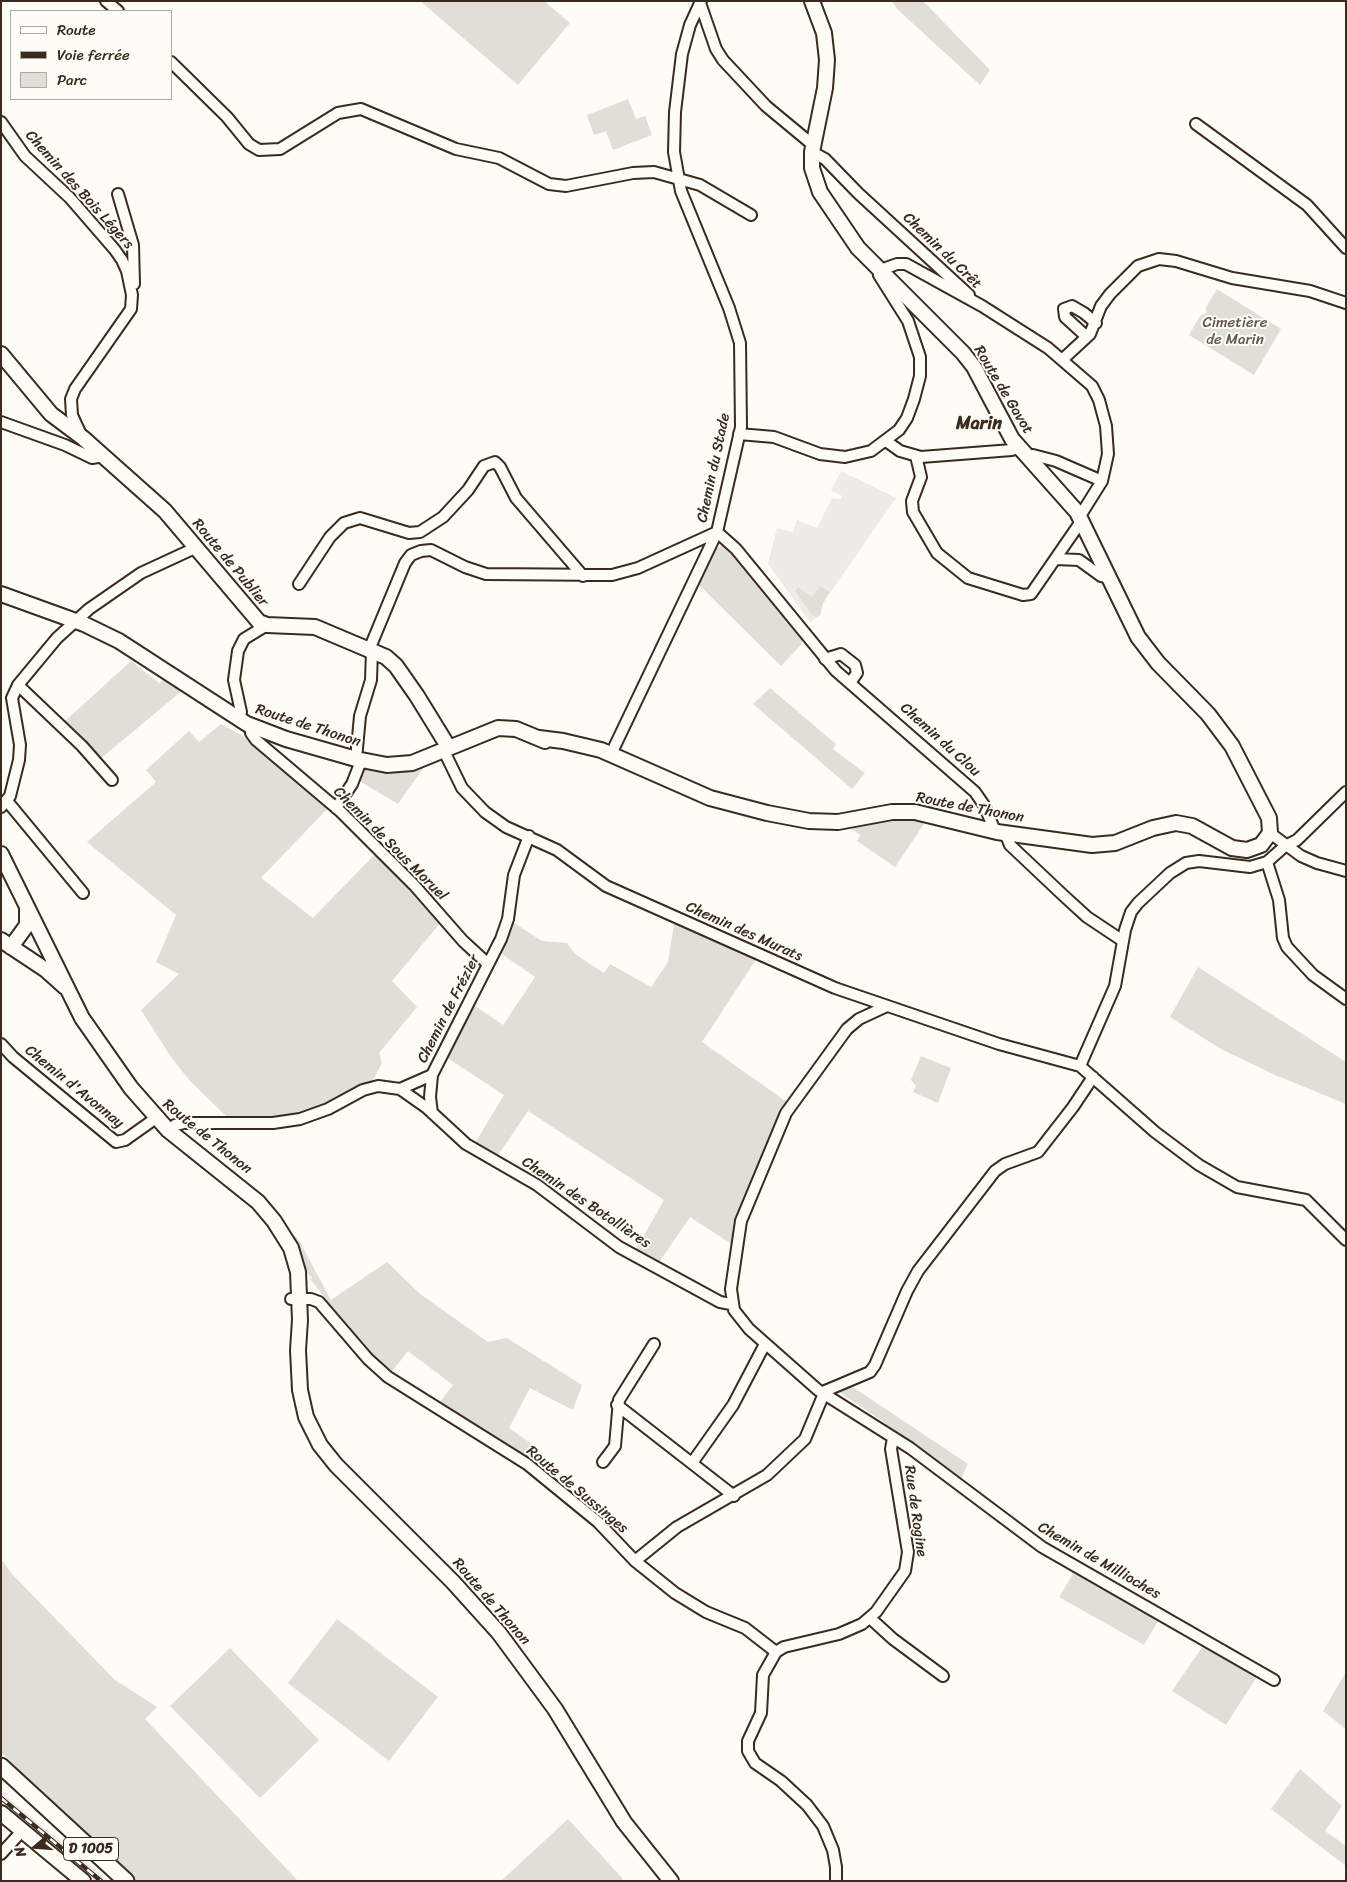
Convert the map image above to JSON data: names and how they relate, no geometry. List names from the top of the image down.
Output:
{
  "streets": {
    "main road": ["D 1005"],
    "street": [
      "Chemin des Bois Légers",
      "Chemin du Crêt",
      "Route de Gavot",
      "Chemin du Stade",
      "Route de Publier",
      "Route de Thonon",
      "Chemin du Clou",
      "Chemin de Sous Moruel",
      "Chemin des Murats",
      "Chemin de Frézier",
      "Chemin d'Avonnay",
      "Chemin des Botollières",
      "Route de Sussinges",
      "Rue de Rogine",
      "Chemin de Millioches"
    ]
  },
  "crossings": [
    ["Chemin du Crêt", "Route de Gavot"],
    ["Chemin du Crêt", "Chemin du Stade"],
    ["Route de Gavot", "Route de Thonon"],
    ["Chemin du Stade", "Route de Thonon"],
    ["Chemin du Stade", "Chemin du Clou"],
    ["Route de Publier", "Route de Thonon"],
    ["Route de Publier", "Chemin des Murats"],
    ["Route de Thonon", "Chemin du Clou"],
    ["Route de Thonon", "Chemin de Sous Moruel"],
    ["Route de Thonon", "Chemin des Murats"],
    ["Route de Thonon", "Chemin de Frézier"],
    ["Route de Thonon", "Chemin d'Avonnay"],
    ["Route de Thonon", "Route de Sussinges"],
    ["Chemin de Sous Moruel", "Chemin de Frézier"],
    ["Chemin des Murats", "Chemin de Frézier"],
    ["Chemin de Frézier", "Chemin des Botollières"],
    ["Route de Sussinges", "Rue de Rogine"],
    ["Rue de Rogine", "Chemin de Millioches"]
  ],
  "districts": ["Marin"],
  "parks": ["Cimetière de Marin"],
  "legend": ["Route", "Voie ferrée", "Parc"],
  "north": "left"
}
